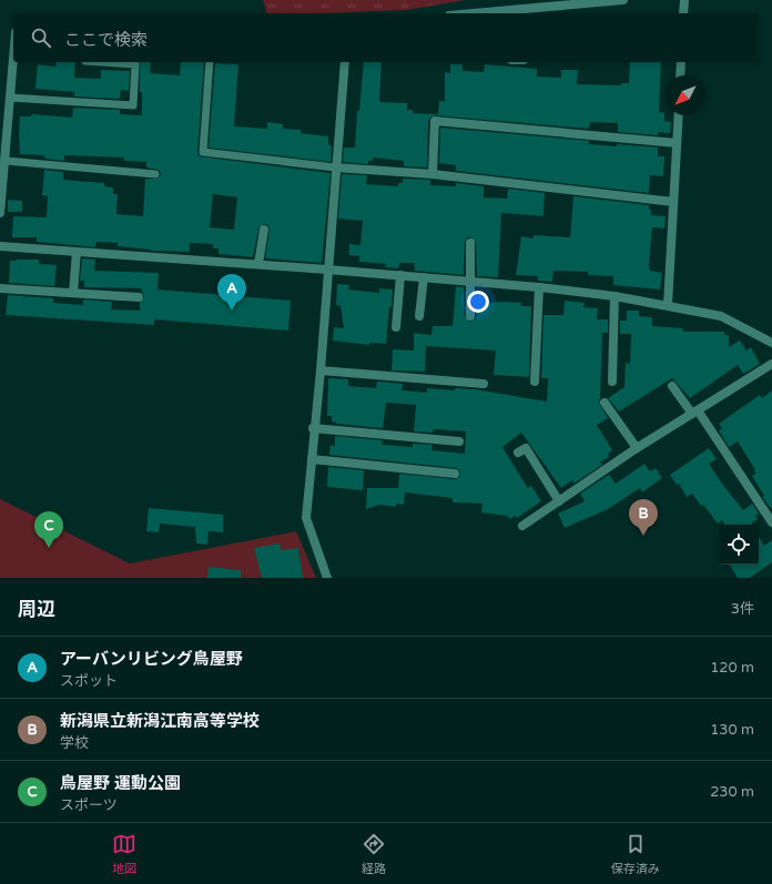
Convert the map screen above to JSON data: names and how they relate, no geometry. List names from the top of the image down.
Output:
{
  "north": "bottom left",
  "page": {
    "search": "ここで検索",
    "pins": ["A", "B", "C"],
    "heading": ["周辺", "3件"],
    "list": [
      {
        "mark": "A",
        "name": "アーバンリビング鳥屋野",
        "note": "スポット",
        "value": "120 m"
      },
      {
        "mark": "B",
        "name": "新潟県立新潟江南高等学校",
        "note": "学校",
        "value": "130 m"
      },
      {
        "mark": "C",
        "name": "鳥屋野 運動公園",
        "note": "スポーツ",
        "value": "230 m"
      }
    ],
    "nav": ["地図", "経路", "保存済み"]
  }
}
